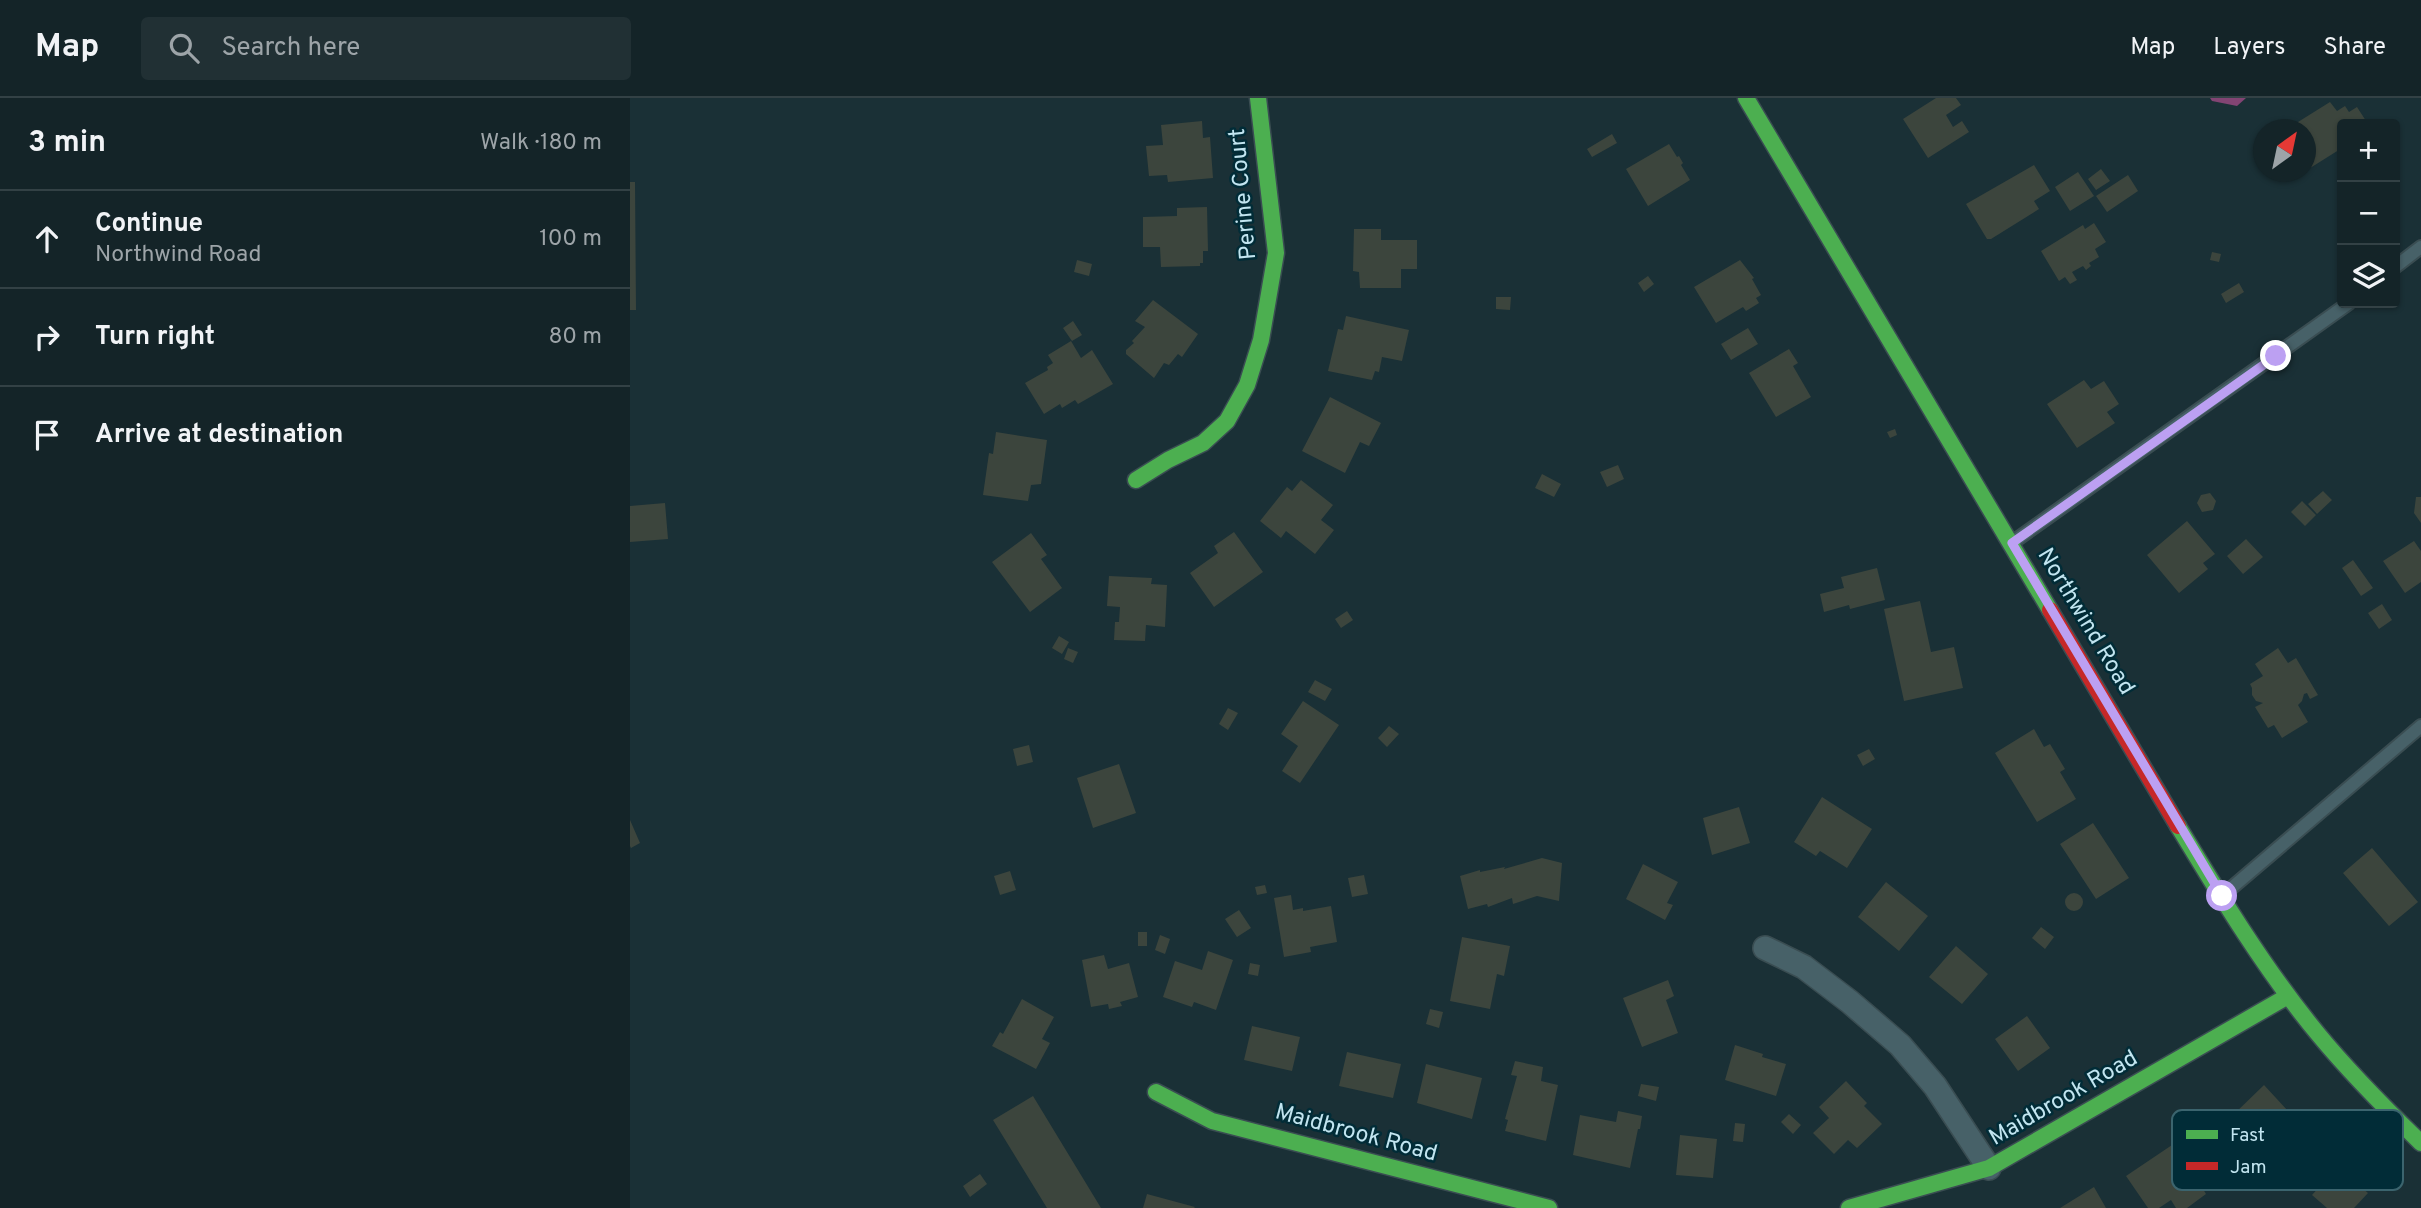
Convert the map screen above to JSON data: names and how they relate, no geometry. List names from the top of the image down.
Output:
{
  "streets": {
    "street": ["Perine Court", "Northwind Road", "Maidbrook Road"]
  },
  "crossings": [
    ["Northwind Road", "Maidbrook Road"]
  ],
  "legend": ["Fast", "Jam"],
  "north": "top right",
  "page": {
    "header": "Map",
    "search": "Search here",
    "nav": ["Map", "Layers", "Share"],
    "heading": ["3 min", "Walk · 180 m"],
    "map_buttons": ["+", "−"],
    "list": [
      ["Continue", "Northwind Road", "100 m"],
      ["Turn right", "80 m"],
      "Arrive at destination"
    ]
  }
}
